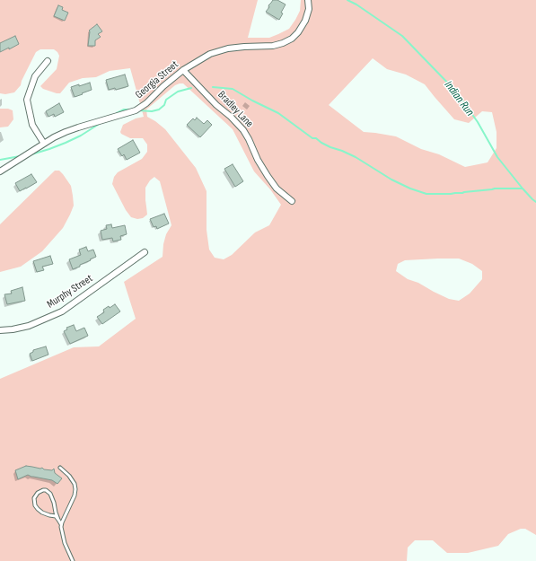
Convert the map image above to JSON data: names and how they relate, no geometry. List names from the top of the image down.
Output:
{
  "streets": {
    "street": ["Georgia Street", "Bradley Lane", "Murphy Street"]
  },
  "crossings": [
    ["Georgia Street", "Bradley Lane"]
  ],
  "water": ["Indian Run"]
}
